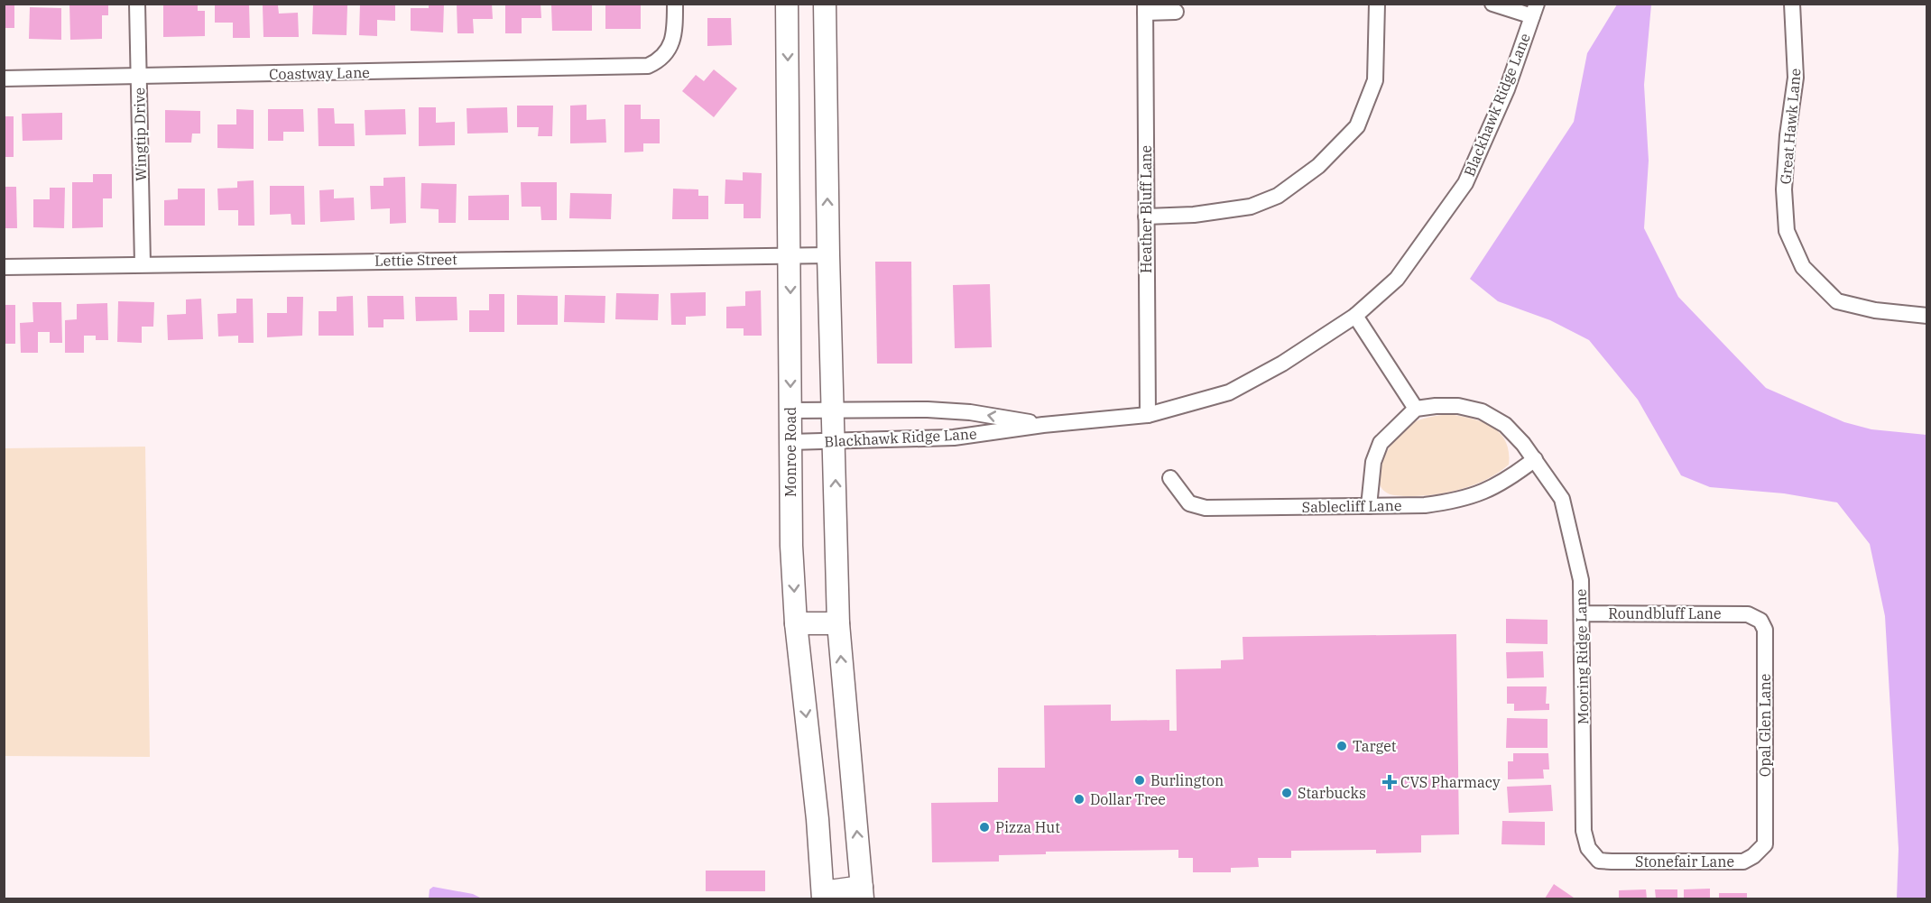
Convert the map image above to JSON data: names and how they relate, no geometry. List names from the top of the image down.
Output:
{
  "streets": {
    "main road": ["Monroe Road"],
    "street": [
      "Coastway Lane",
      "Blackhawk Ridge Lane",
      "Great Hawk Lane",
      "Wingtip Drive",
      "Heather Bluff Lane",
      "Lettie Street",
      "Sablecliff Lane",
      "Roundbluff Lane",
      "Mooring Ridge Lane",
      "Opal Glen Lane",
      "Stonefair Lane"
    ]
  },
  "crossings": [
    ["Coastway Lane", "Wingtip Drive"],
    ["Blackhawk Ridge Lane", "Heather Bluff Lane"],
    ["Blackhawk Ridge Lane", "Monroe Road"],
    ["Wingtip Drive", "Lettie Street"],
    ["Lettie Street", "Monroe Road"],
    ["Sablecliff Lane", "Mooring Ridge Lane"],
    ["Roundbluff Lane", "Mooring Ridge Lane"],
    ["Roundbluff Lane", "Opal Glen Lane"],
    ["Mooring Ridge Lane", "Stonefair Lane"],
    ["Opal Glen Lane", "Stonefair Lane"]
  ],
  "places": {
    "other": [
      "Target",
      "Burlington",
      "Starbucks",
      "Dollar Tree",
      "Pizza Hut"
    ],
    "health": ["CVS Pharmacy"]
  }
}
